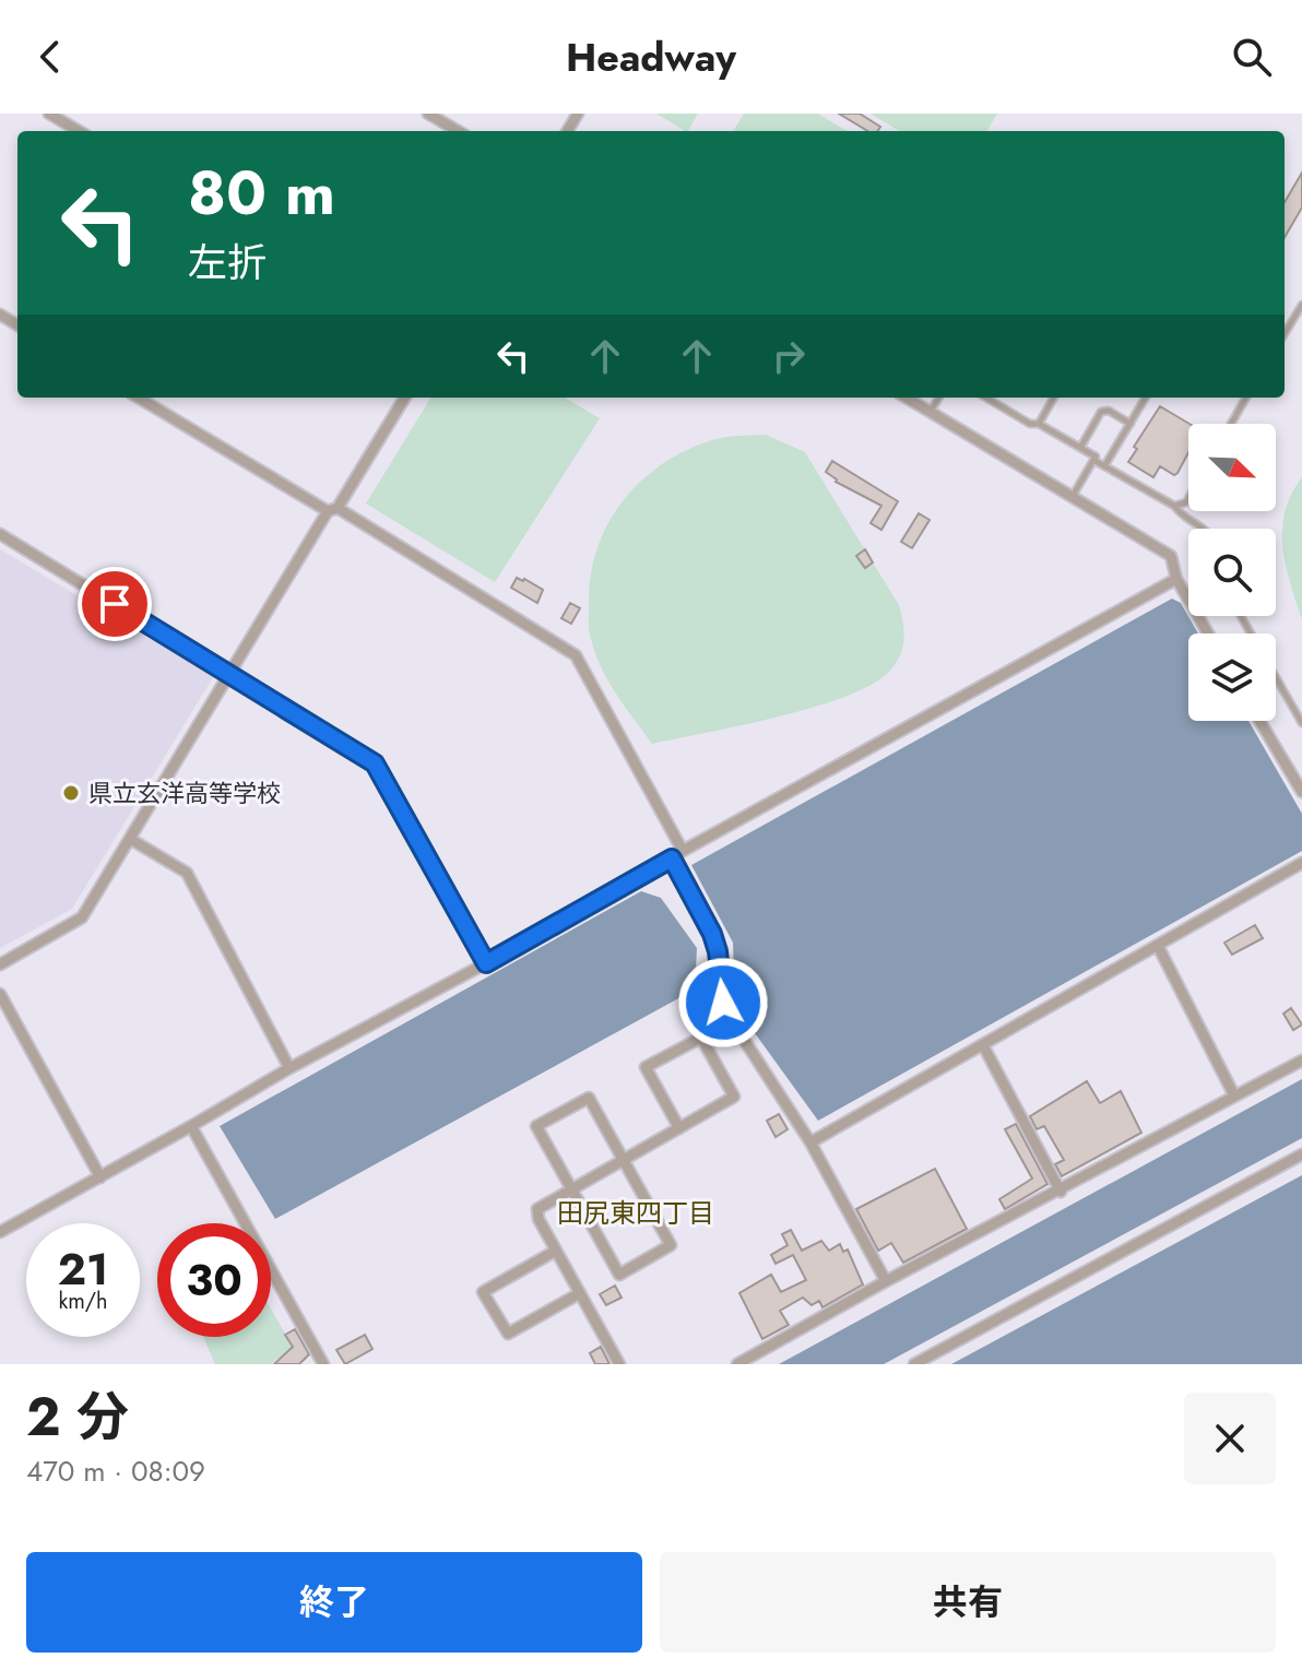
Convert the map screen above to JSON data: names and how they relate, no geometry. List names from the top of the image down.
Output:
{
  "districts": ["田尻東四丁目"],
  "places": ["県立玄洋高等学校"],
  "north": "bottom right",
  "page": {
    "header": "Headway",
    "turn": ["80 m", "左折"],
    "speed": "21 km/h",
    "limit": "30",
    "heading": ["2 分", "470 m · 08:09"],
    "buttons": ["終了", "共有"]
  }
}
